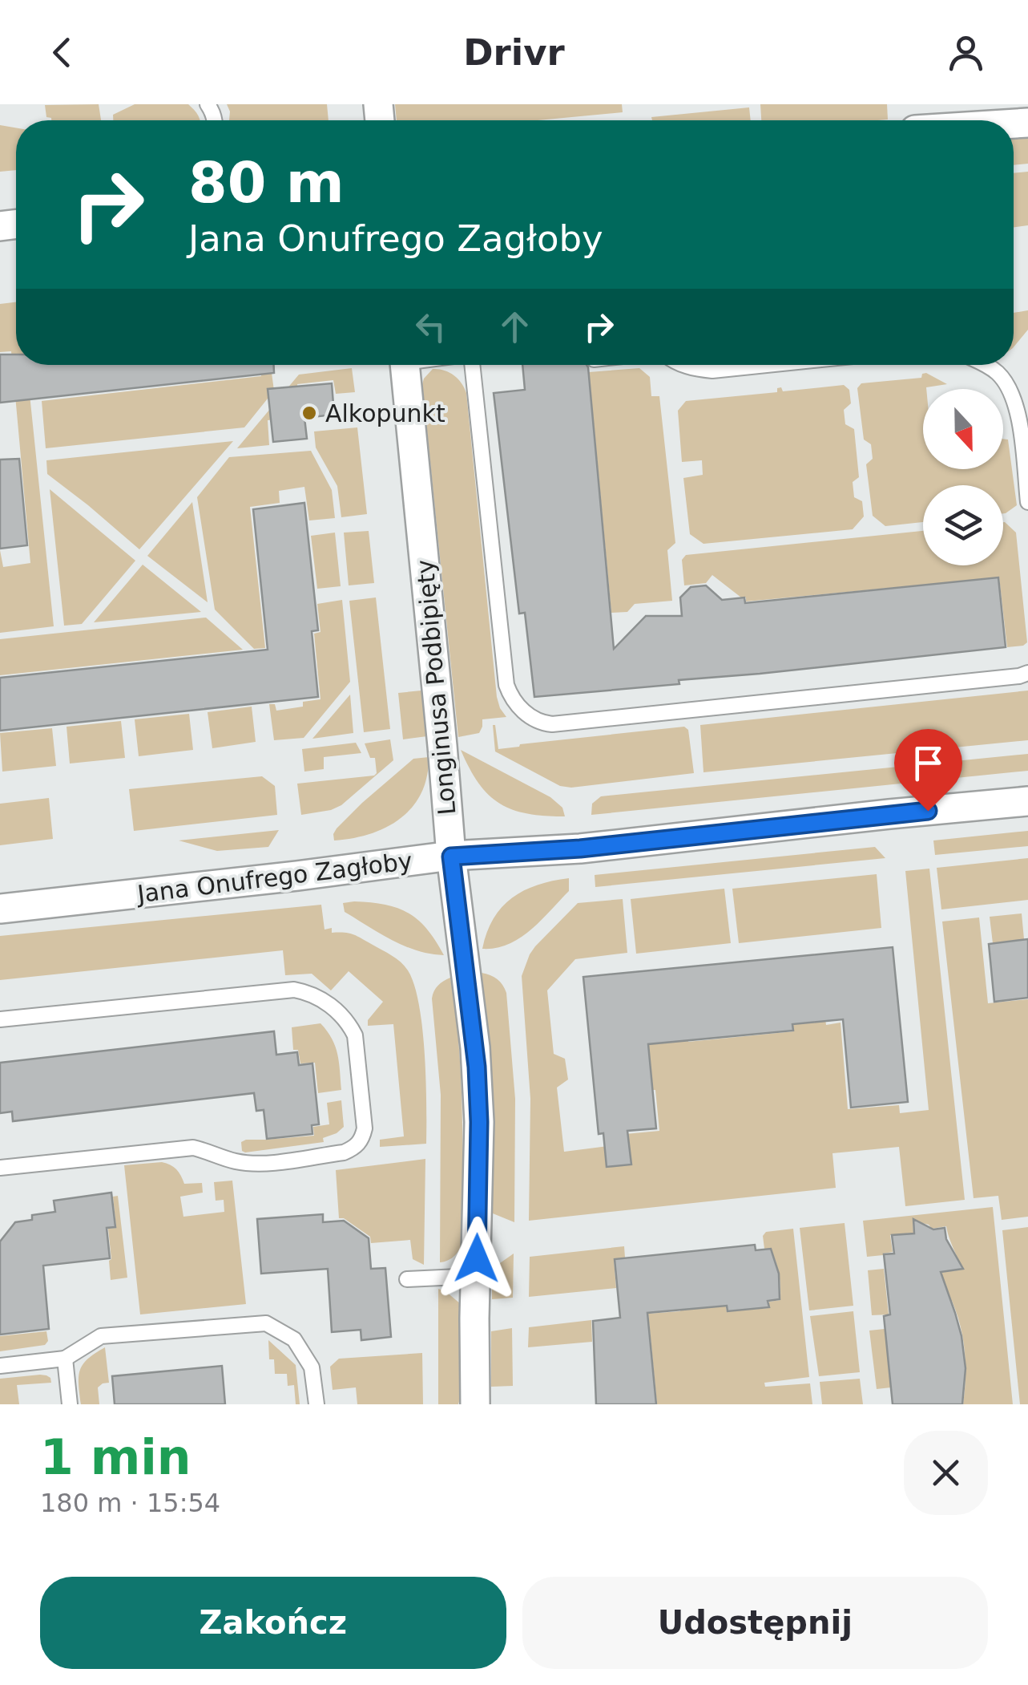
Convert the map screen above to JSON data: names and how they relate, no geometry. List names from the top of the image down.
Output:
{
  "streets": {
    "street": ["Longinusa Podbipięty", "Jana Onufrego Zagłoby"]
  },
  "crossings": [
    ["Longinusa Podbipięty", "Jana Onufrego Zagłoby"]
  ],
  "places": ["Alkopunkt"],
  "north": "bottom",
  "page": {
    "header": "Drivr",
    "turn": ["80 m", "Jana Onufrego Zagłoby"],
    "heading": ["1 min", "180 m · 15:54"],
    "buttons": ["Zakończ", "Udostępnij"]
  }
}
